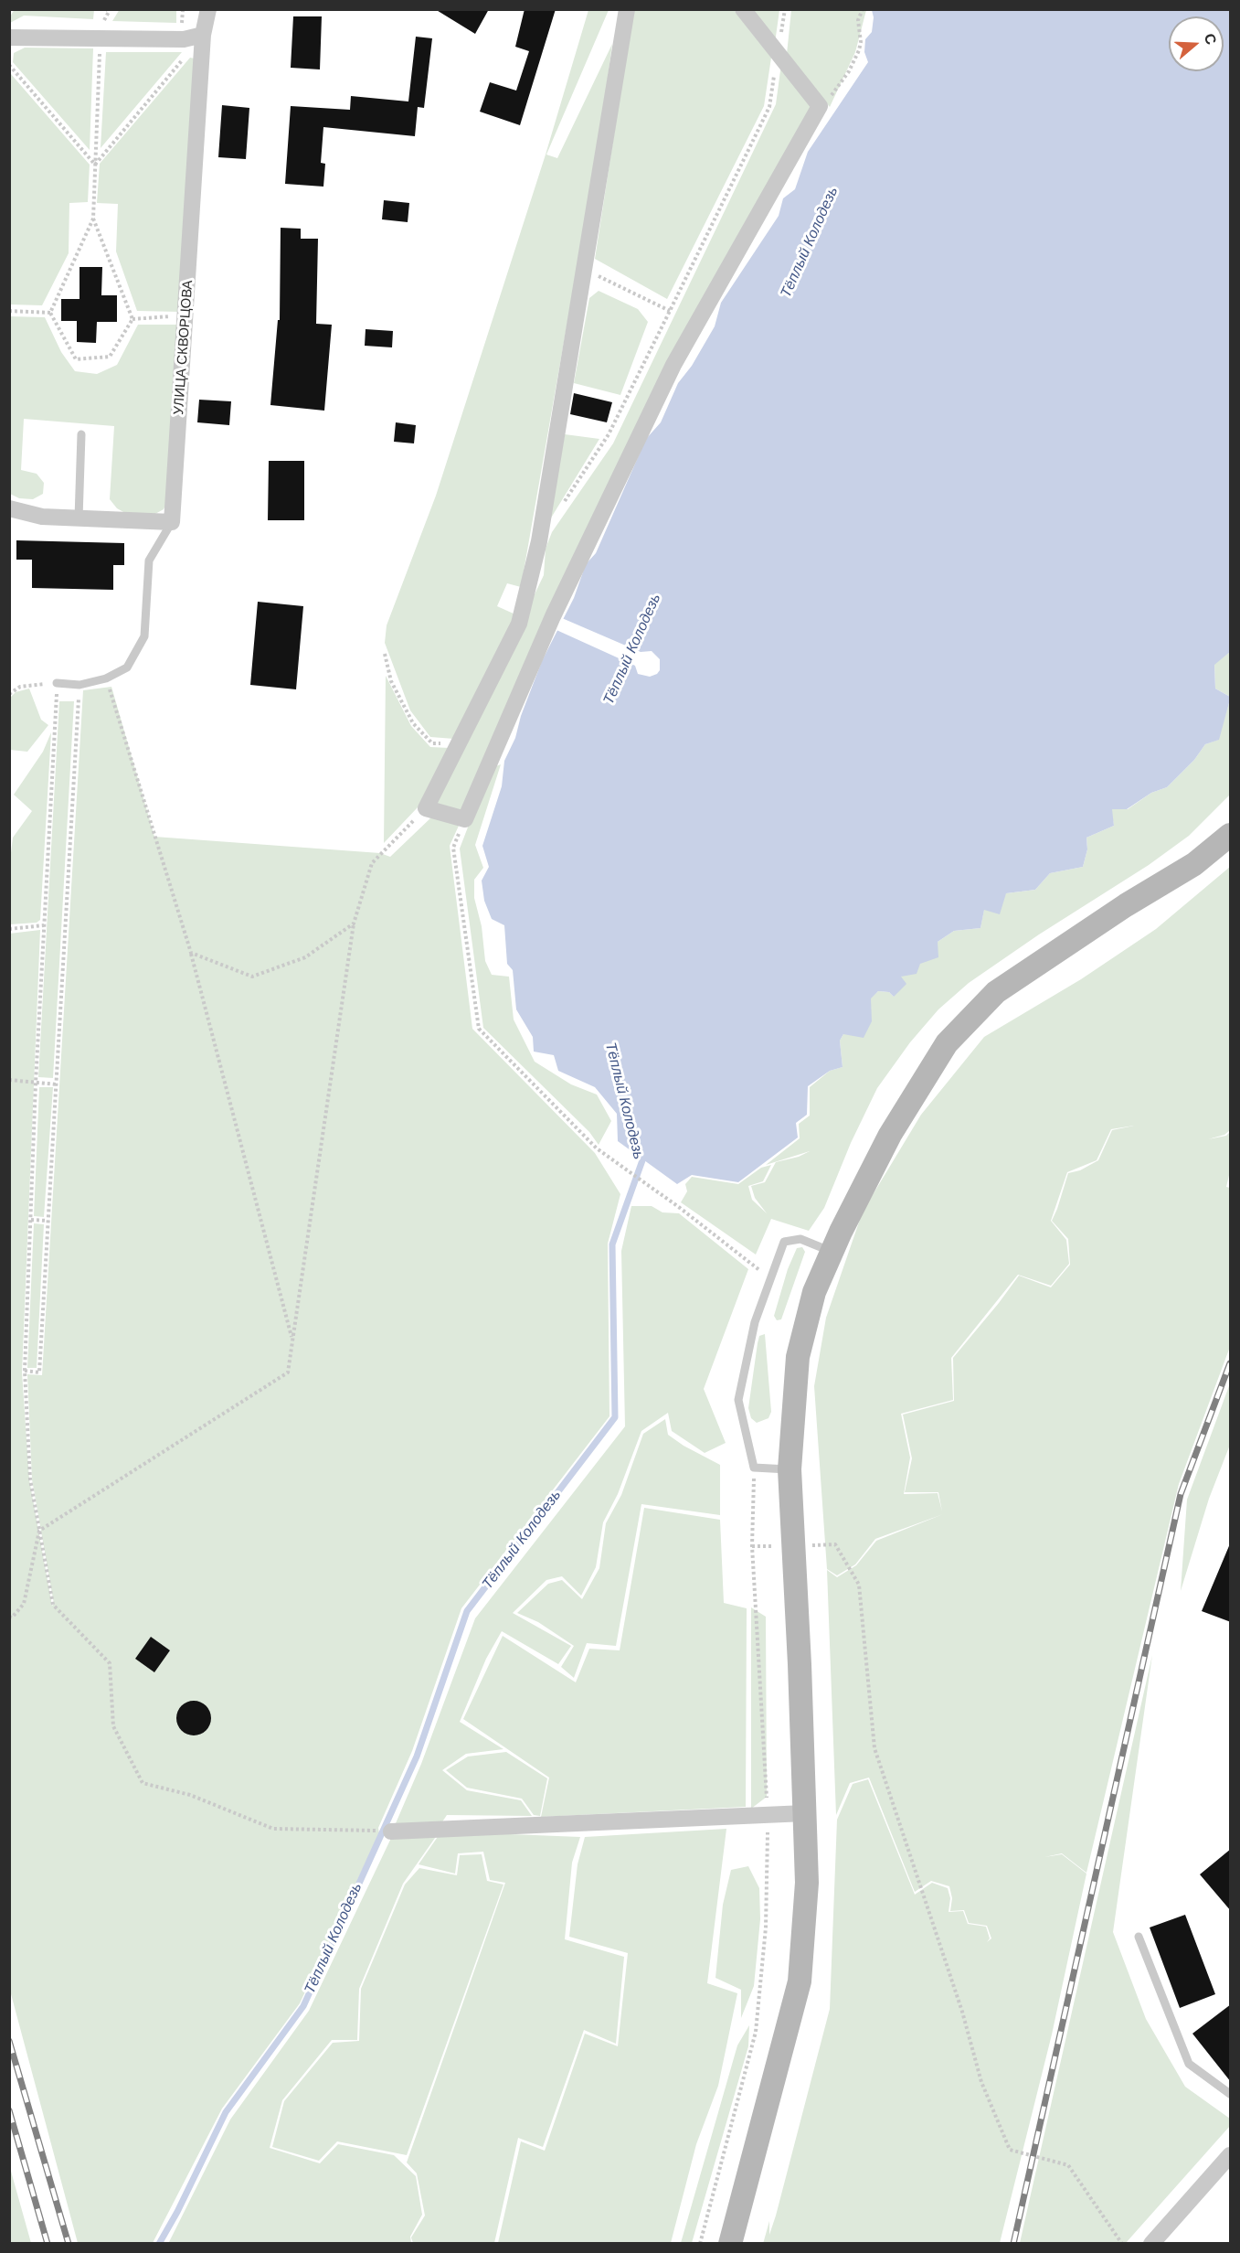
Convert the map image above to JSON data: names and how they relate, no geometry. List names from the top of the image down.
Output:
{
  "streets": {
    "street": ["УЛИЦА СКВОРЦОВА"]
  },
  "water": ["Тёплый Колодезь"],
  "north": "right"
}
